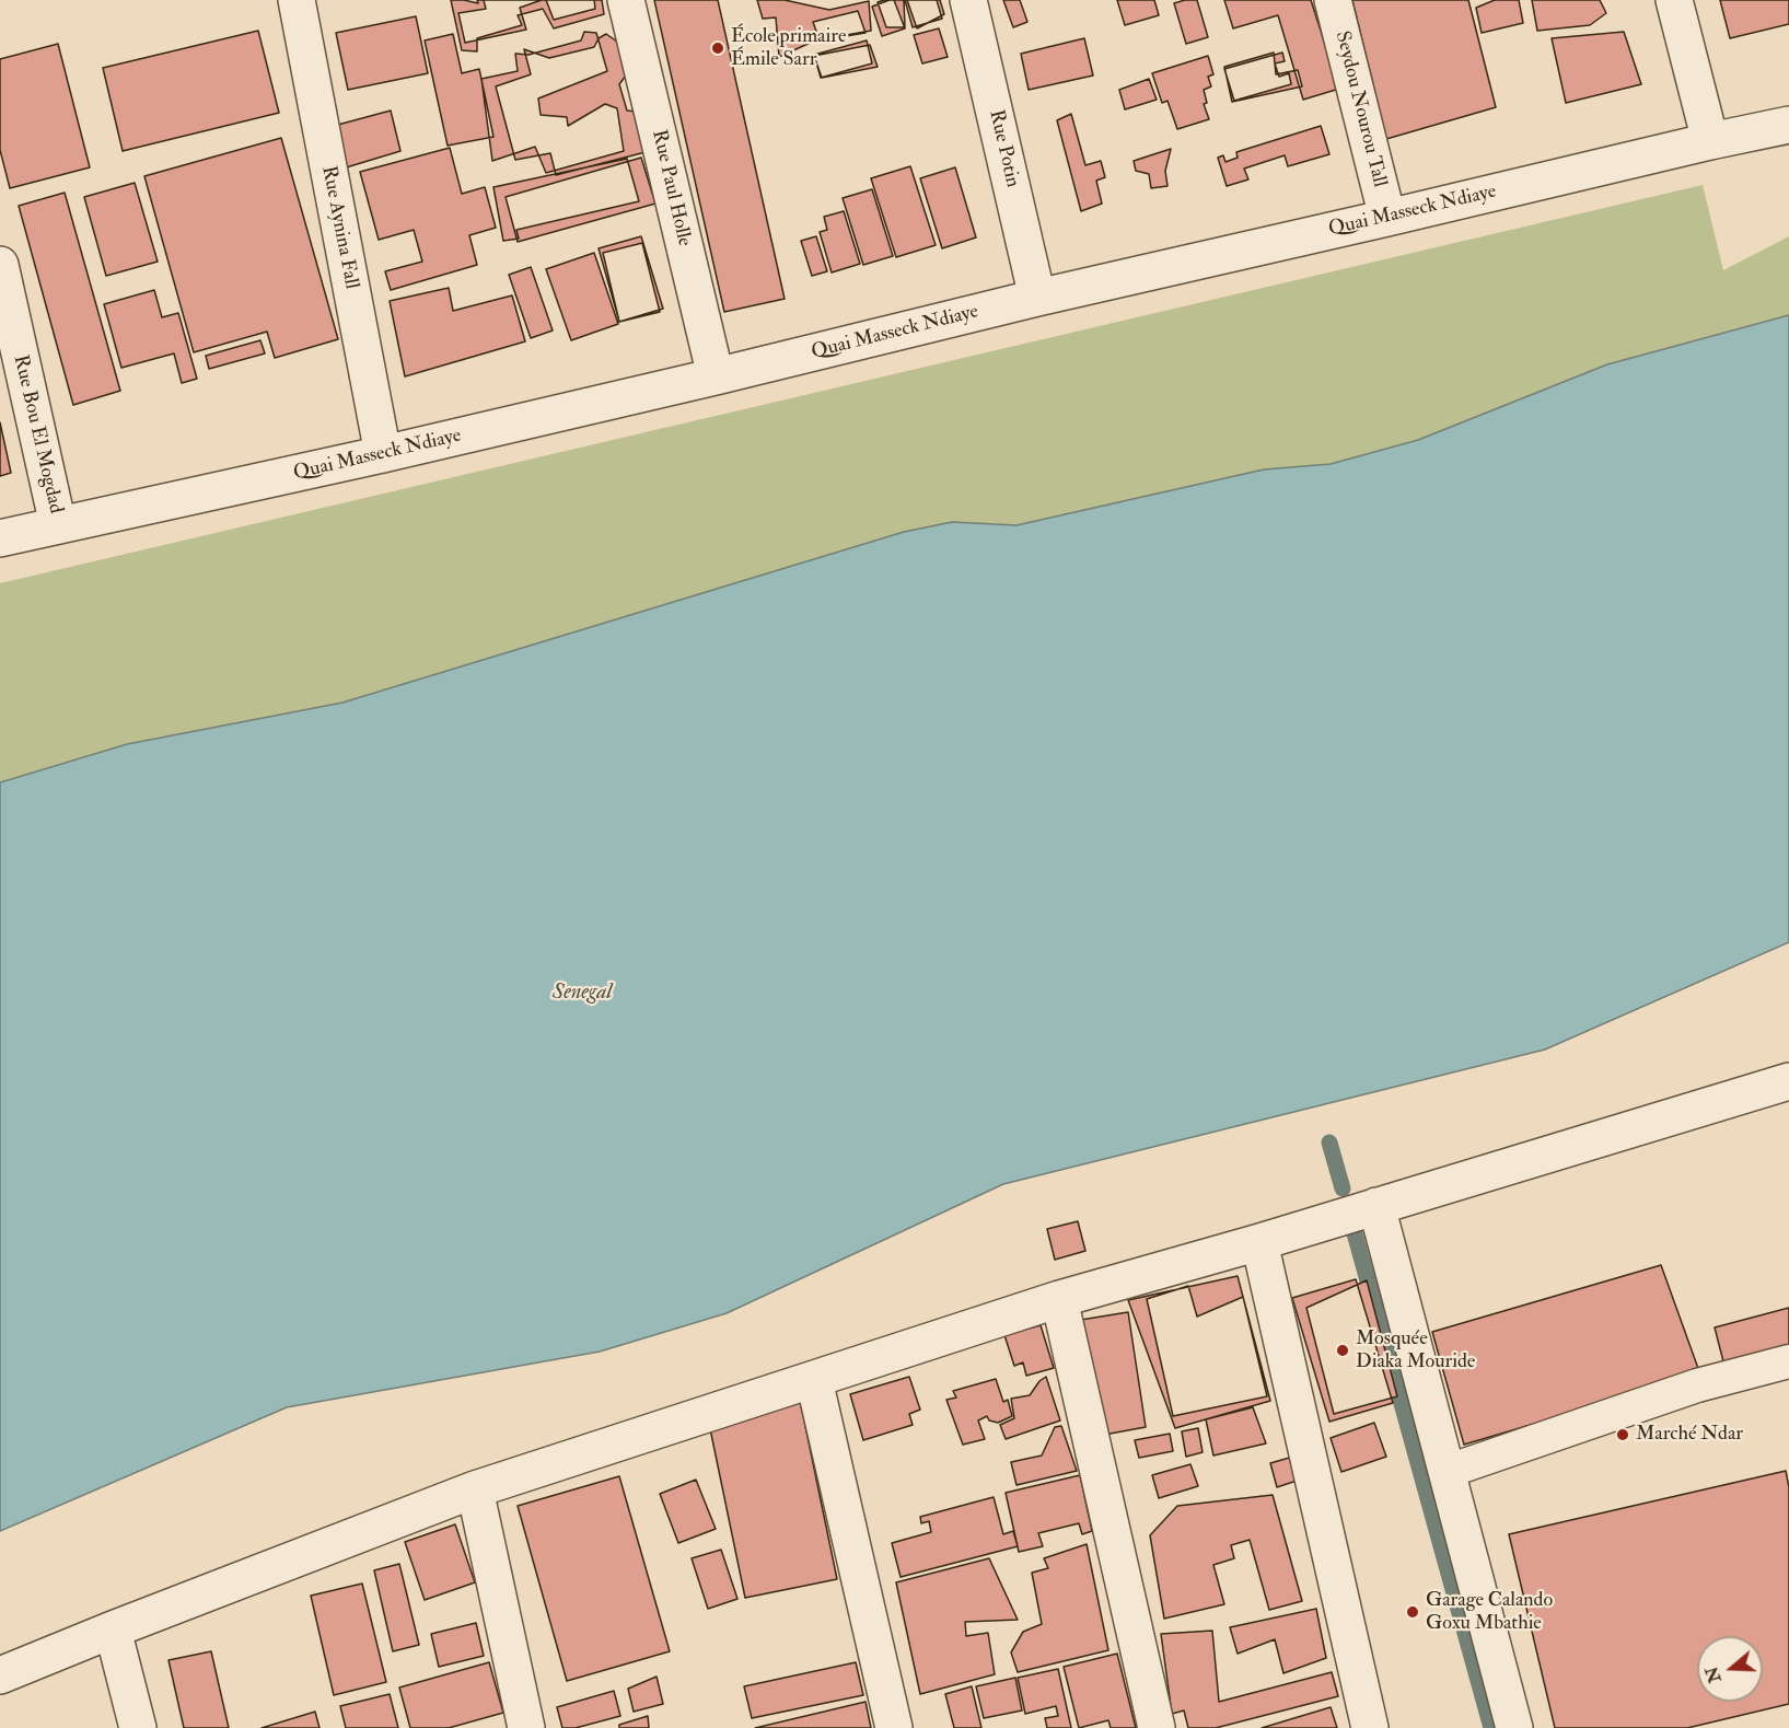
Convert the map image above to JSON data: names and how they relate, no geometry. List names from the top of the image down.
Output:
{
  "streets": {
    "street": [
      "Seydou Nourou Tall",
      "Rue Potin",
      "Rue Paul Holle",
      "Quai Masseck Ndiaye",
      "Rue Aynina Fall",
      "Rue Bou El Mogdad"
    ]
  },
  "crossings": [
    ["Seydou Nourou Tall", "Quai Masseck Ndiaye"],
    ["Rue Potin", "Quai Masseck Ndiaye"],
    ["Rue Paul Holle", "Quai Masseck Ndiaye"],
    ["Quai Masseck Ndiaye", "Rue Aynina Fall"],
    ["Quai Masseck Ndiaye", "Rue Bou El Mogdad"]
  ],
  "water": ["Senegal"],
  "places": [
    "École primaire Émile Sarr",
    "Mosquée Diaka Mouride",
    "Marché Ndar",
    "Garage Calando Goxu Mbathie"
  ],
  "north": "left"
}
